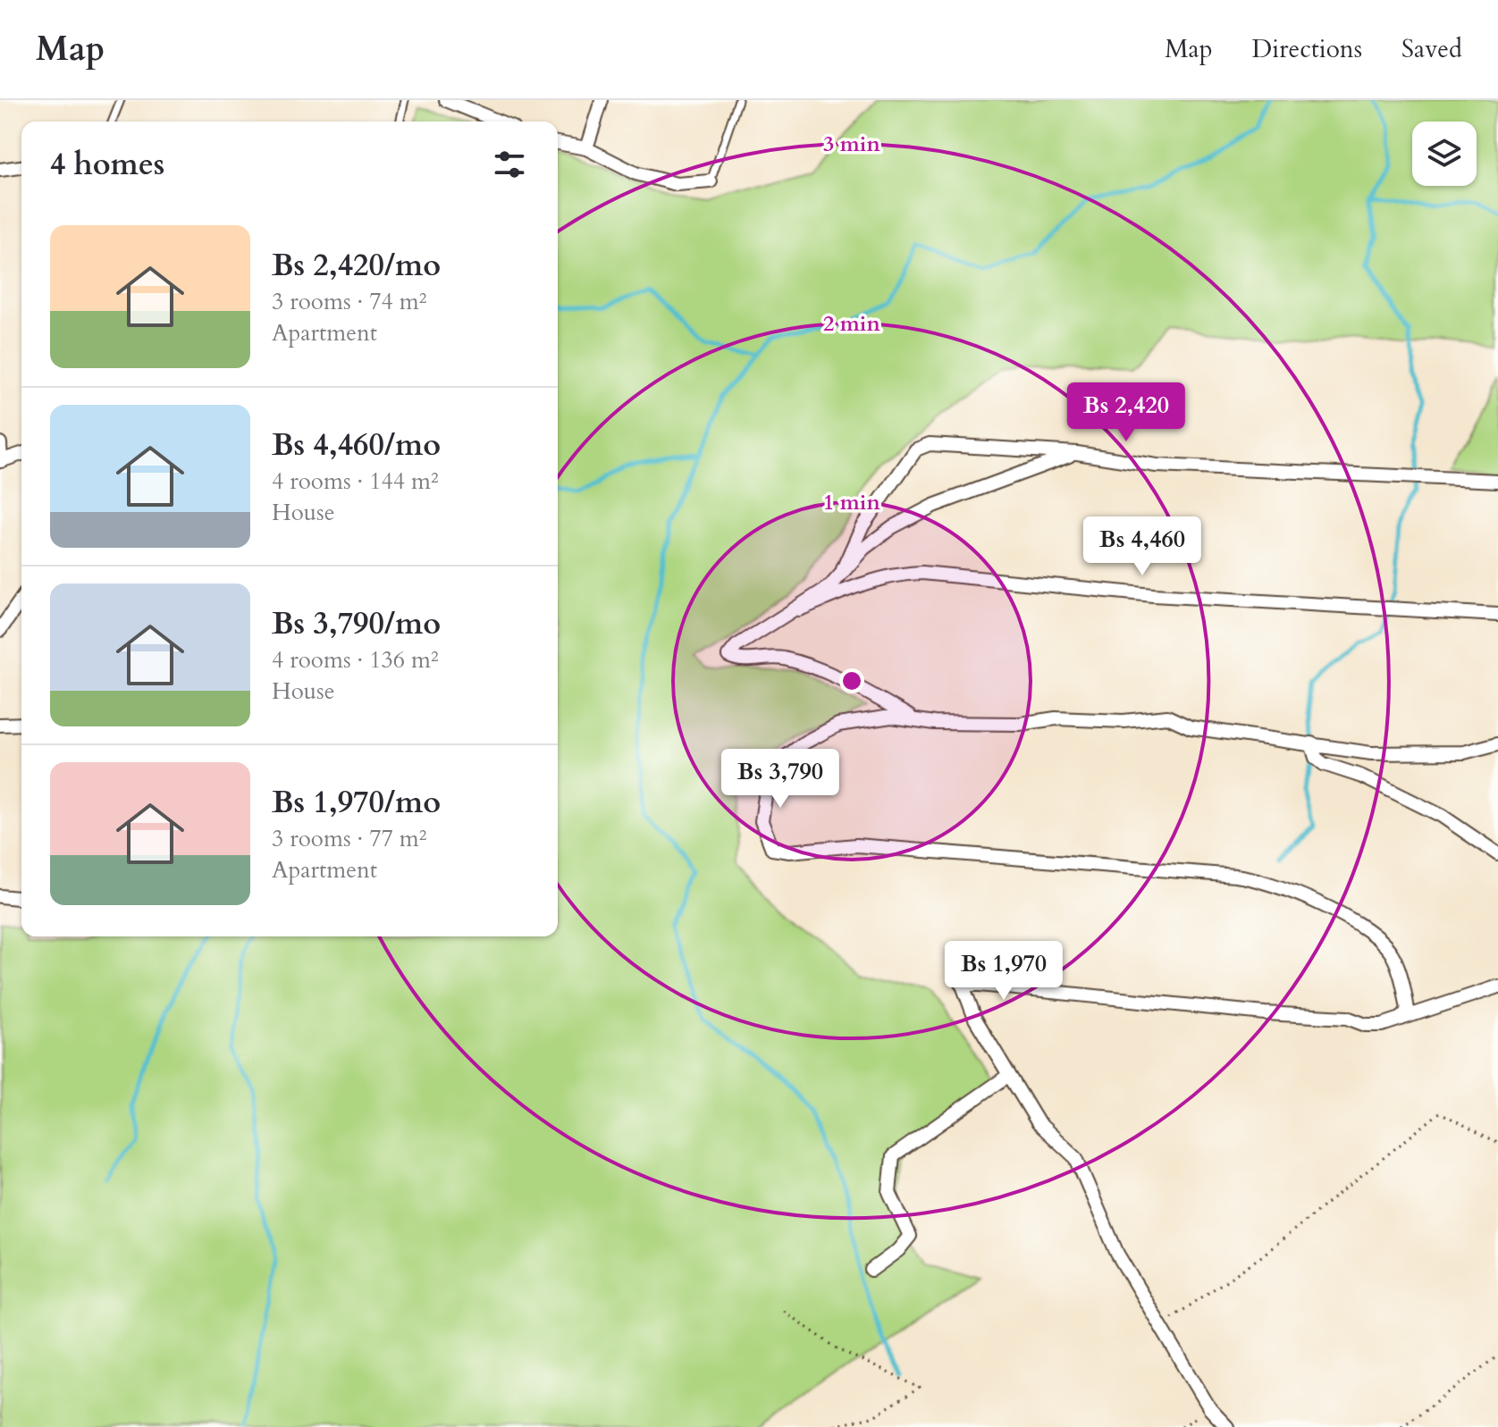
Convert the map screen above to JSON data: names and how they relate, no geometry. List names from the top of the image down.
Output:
{
  "page": {
    "header": "Map",
    "nav": ["Map", "Directions", "Saved"],
    "heading": "4 homes",
    "list": [
      {
        "name": "Bs 2,420/mo",
        "note": "3 rooms · 74 m² · Apartment"
      },
      {
        "name": "Bs 4,460/mo",
        "note": "4 rooms · 144 m² · House"
      },
      {
        "name": "Bs 3,790/mo",
        "note": "4 rooms · 136 m² · House"
      },
      {
        "name": "Bs 1,970/mo",
        "note": "3 rooms · 77 m² · Apartment"
      }
    ],
    "price": [
      "Bs 2,420",
      "Bs 4,460",
      "Bs 3,790",
      "Bs 1,970"
    ]
  },
  "rings": ["3 min", "2 min", "1 min"]
}
